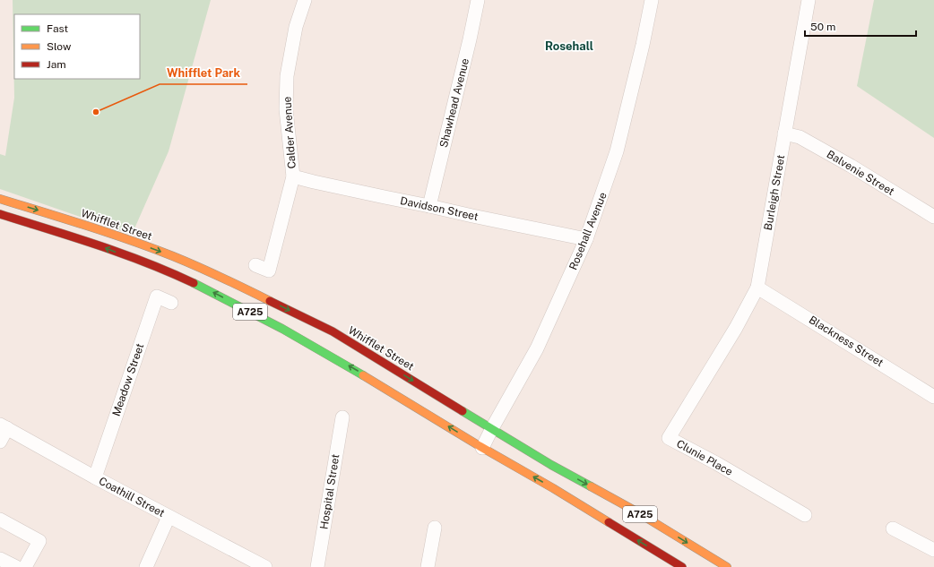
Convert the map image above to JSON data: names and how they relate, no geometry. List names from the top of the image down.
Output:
{
  "streets": {
    "main road": ["Whifflet Street", "A725"],
    "street": [
      "Shawhead Avenue",
      "Calder Avenue",
      "Balvenie Street",
      "Burleigh Street",
      "Davidson Street",
      "Rosehall Avenue",
      "Blackness Street",
      "Meadow Street",
      "Clunie Place",
      "Hospital Street",
      "Coathill Street"
    ]
  },
  "crossings": [
    ["Shawhead Avenue", "Davidson Street"],
    ["Calder Avenue", "Davidson Street"],
    ["Balvenie Street", "Burleigh Street"],
    ["Burleigh Street", "Blackness Street"],
    ["Burleigh Street", "Clunie Place"],
    ["Davidson Street", "Rosehall Avenue"],
    ["Whifflet Street", "Rosehall Avenue"],
    ["Rosehall Avenue", "A725"],
    ["Meadow Street", "Coathill Street"]
  ],
  "districts": ["Rosehall"],
  "places": ["Whifflet Park"],
  "legend": ["Fast", "Slow", "Jam"],
  "scale_bar": "50 m"
}
